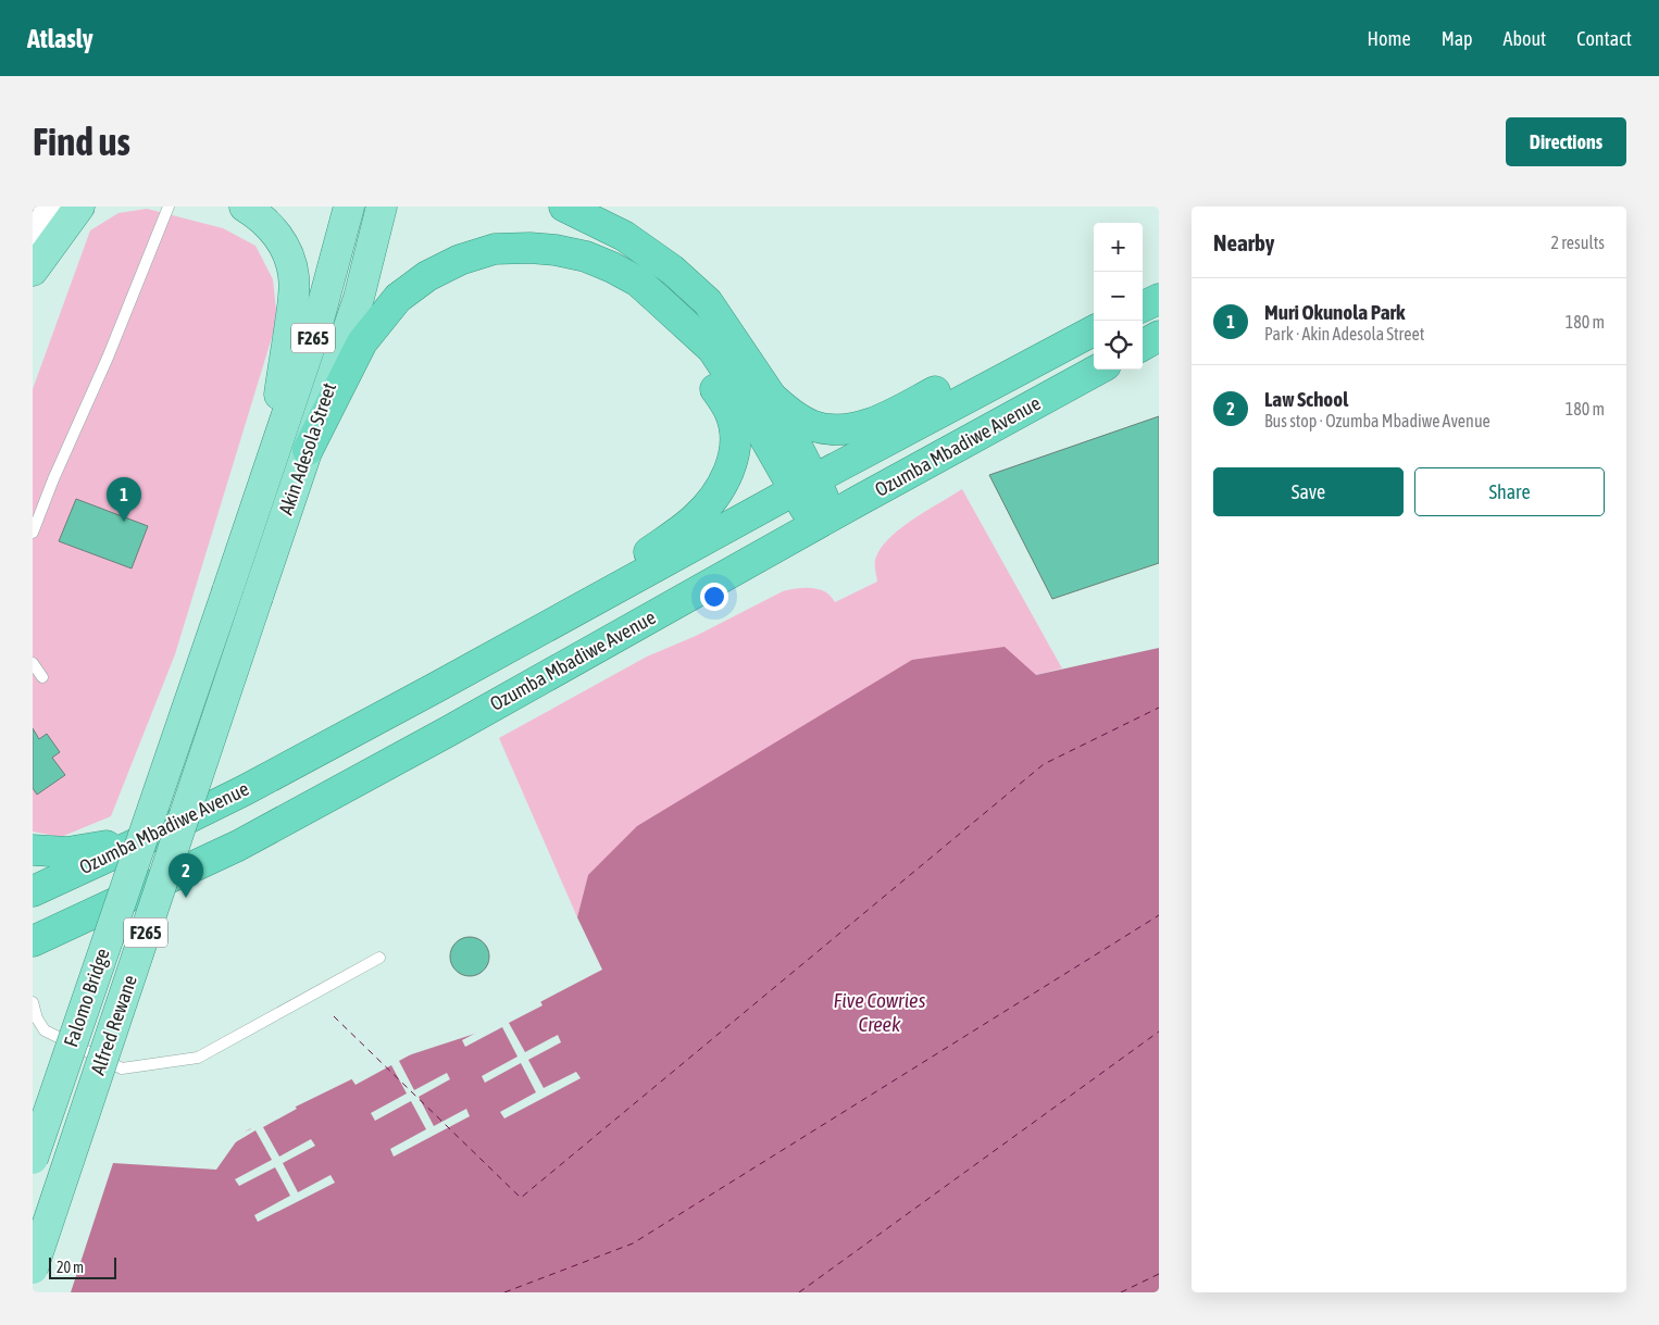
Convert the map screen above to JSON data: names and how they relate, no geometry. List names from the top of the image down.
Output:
{
  "streets": {
    "highway": ["Ozumba Mbadiwe Avenue"],
    "main road": [
      "F265",
      "Akin Adesola Street",
      "Falomo Bridge",
      "Alfred Rewane"
    ]
  },
  "crossings": [
    ["Akin Adesola Street", "Falomo Bridge"],
    ["Akin Adesola Street", "Alfred Rewane"]
  ],
  "water": ["Five Cowries Creek"],
  "scale_bar": "20 m",
  "page": {
    "header": "Atlasly",
    "nav": [
      "Home",
      "Map",
      "About",
      "Contact"
    ],
    "buttons": [
      "Directions",
      ["Save", "Share"]
    ],
    "title": "Find us",
    "heading": ["Nearby", "2 results"],
    "map_buttons": ["+", "−"],
    "list": [
      {
        "mark": "1",
        "name": "Muri Okunola Park",
        "note": "Park · Akin Adesola Street",
        "value": "180 m"
      },
      {
        "mark": "2",
        "name": "Law School",
        "note": "Bus stop · Ozumba Mbadiwe Avenue",
        "value": "180 m"
      }
    ],
    "pins": ["1", "2"],
    "scale": "20 m"
  }
}
